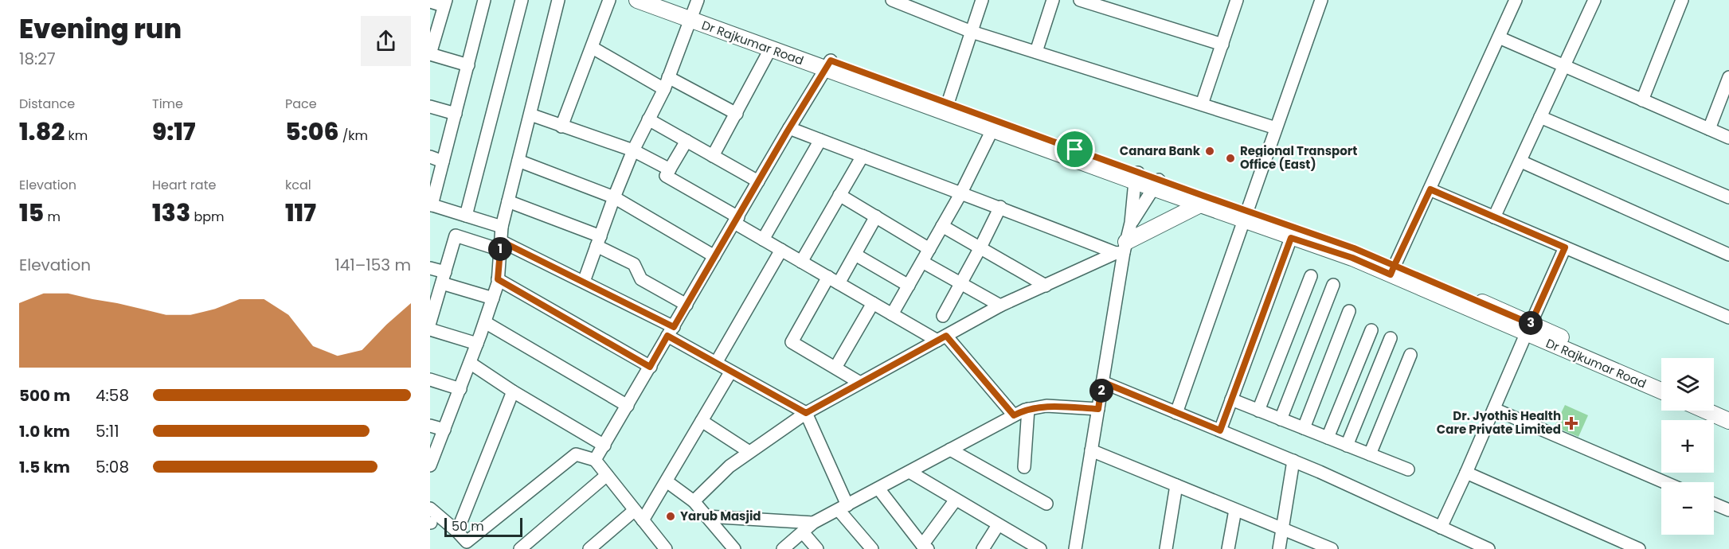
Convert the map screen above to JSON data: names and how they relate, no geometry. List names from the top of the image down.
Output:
{
  "streets": {
    "main road": ["Dr Rajkumar Road"]
  },
  "places": {
    "other": ["Canara Bank", "Regional Transport Office (East)", "Yarub Masjid"],
    "health": ["Dr. Jyothis Health Care Private Limited"]
  },
  "scale_bar": "50 m",
  "page": {
    "heading": ["Evening run", "18:27"],
    "stats": [
      ["Distance", "1.82 km"],
      ["Time", "9:17"],
      ["Pace", "5:06 /km"],
      ["Elevation", "15 m"],
      ["Heart rate", "133 bpm"],
      ["kcal", "117"]
    ],
    "pins": ["1", "3", "2"],
    "chart": ["Elevation", "141–153 m"],
    "map_buttons": ["+", "−"],
    "list": [
      {
        "name": "500 m",
        "note": "4:58"
      },
      {
        "name": "1.0 km",
        "note": "5:11"
      },
      {
        "name": "1.5 km",
        "note": "5:08"
      }
    ],
    "scale": "50 m"
  }
}
